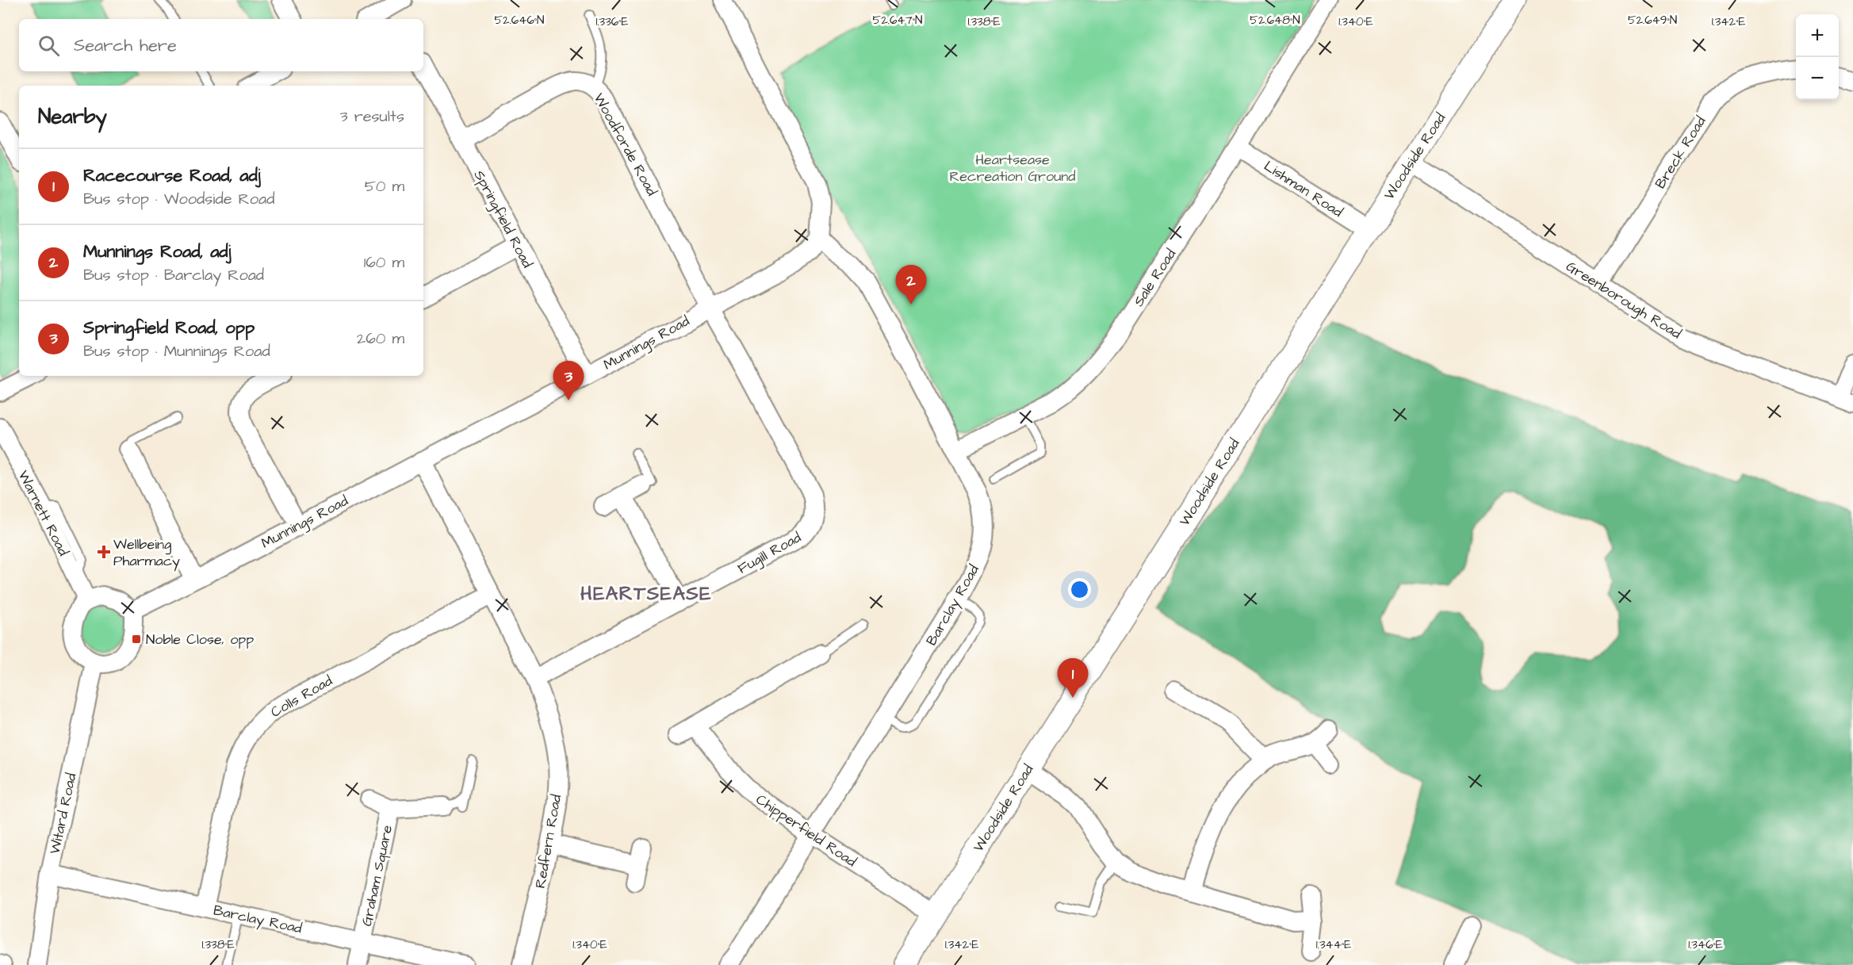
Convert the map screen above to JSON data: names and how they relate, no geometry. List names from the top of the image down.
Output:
{
  "streets": {
    "street": [
      "Woodforde Road",
      "Breck Road",
      "Woodside Road",
      "Lishman Road",
      "Springfield Road",
      "Sale Road",
      "Greenborough Road",
      "Munnings Road",
      "Warnett Road",
      "Fugill Road",
      "Barclay Road",
      "Colls Road",
      "Witard Road",
      "Chipperfield Road",
      "Redfern Road",
      "Graham Square"
    ]
  },
  "crossings": [
    ["Woodforde Road", "Springfield Road"],
    ["Woodforde Road", "Munnings Road"],
    ["Woodforde Road", "Fugill Road"],
    ["Breck Road", "Greenborough Road"],
    ["Woodside Road", "Lishman Road"],
    ["Woodside Road", "Greenborough Road"],
    ["Woodside Road", "Chipperfield Road"],
    ["Lishman Road", "Sale Road"],
    ["Springfield Road", "Munnings Road"],
    ["Sale Road", "Barclay Road"],
    ["Munnings Road", "Warnett Road"],
    ["Munnings Road", "Fugill Road"],
    ["Munnings Road", "Barclay Road"],
    ["Munnings Road", "Witard Road"],
    ["Munnings Road", "Redfern Road"],
    ["Warnett Road", "Witard Road"],
    ["Fugill Road", "Redfern Road"],
    ["Barclay Road", "Colls Road"],
    ["Barclay Road", "Witard Road"],
    ["Barclay Road", "Chipperfield Road"],
    ["Barclay Road", "Graham Square"],
    ["Colls Road", "Redfern Road"]
  ],
  "districts": ["HEARTSEASE"],
  "parks": ["Heartsease Recreation Ground"],
  "places": {
    "health": ["Wellbeing Pharmacy"],
    "transit": ["Noble Close, opp"]
  },
  "page": {
    "map_buttons": ["+", "−"],
    "search": "Search here",
    "heading": ["Nearby", "3 results"],
    "list": [
      {
        "mark": "1",
        "name": "Racecourse Road, adj",
        "note": "Bus stop · Woodside Road",
        "value": "50 m"
      },
      {
        "mark": "2",
        "name": "Munnings Road, adj",
        "note": "Bus stop · Barclay Road",
        "value": "160 m"
      },
      {
        "mark": "3",
        "name": "Springfield Road, opp",
        "note": "Bus stop · Munnings Road",
        "value": "260 m"
      }
    ],
    "pins": ["2", "3", "1"]
  },
  "coordinates": [
    "52.646°N",
    "52.647°N",
    "52.648°N",
    "52.649°N",
    "1.336°E",
    "1.338°E",
    "1.340°E",
    "1.342°E",
    "1.344°E",
    "1.346°E"
  ]
}
